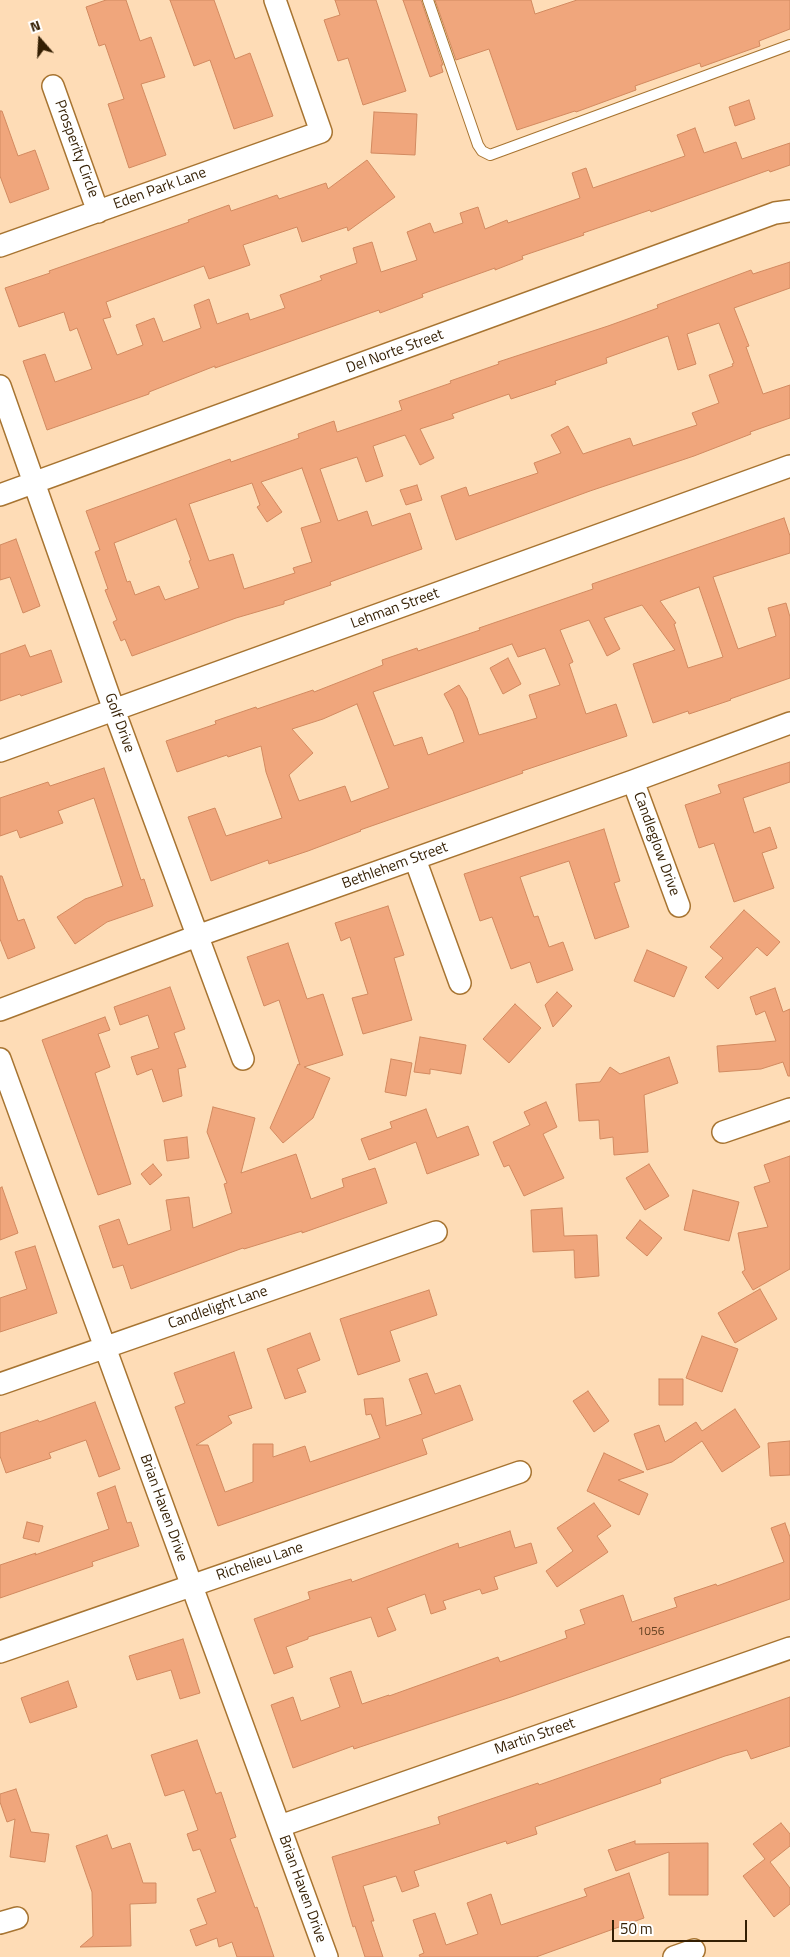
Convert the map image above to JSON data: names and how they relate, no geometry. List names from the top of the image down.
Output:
{
  "streets": {
    "street": [
      "Prosperity Circle",
      "Eden Park Lane",
      "Del Norte Street",
      "Lehman Street",
      "Golf Drive",
      "Candleglow Drive",
      "Bethlehem Street",
      "Candlelight Lane",
      "Brian Haven Drive",
      "Richelieu Lane",
      "Martin Street"
    ]
  },
  "crossings": [
    ["Prosperity Circle", "Eden Park Lane"],
    ["Del Norte Street", "Golf Drive"],
    ["Lehman Street", "Golf Drive"],
    ["Golf Drive", "Bethlehem Street"],
    ["Candleglow Drive", "Bethlehem Street"],
    ["Candlelight Lane", "Brian Haven Drive"],
    ["Brian Haven Drive", "Richelieu Lane"],
    ["Brian Haven Drive", "Martin Street"]
  ],
  "house_numbers": ["1056"],
  "scale_bar": "50 m",
  "north": "top"
}
